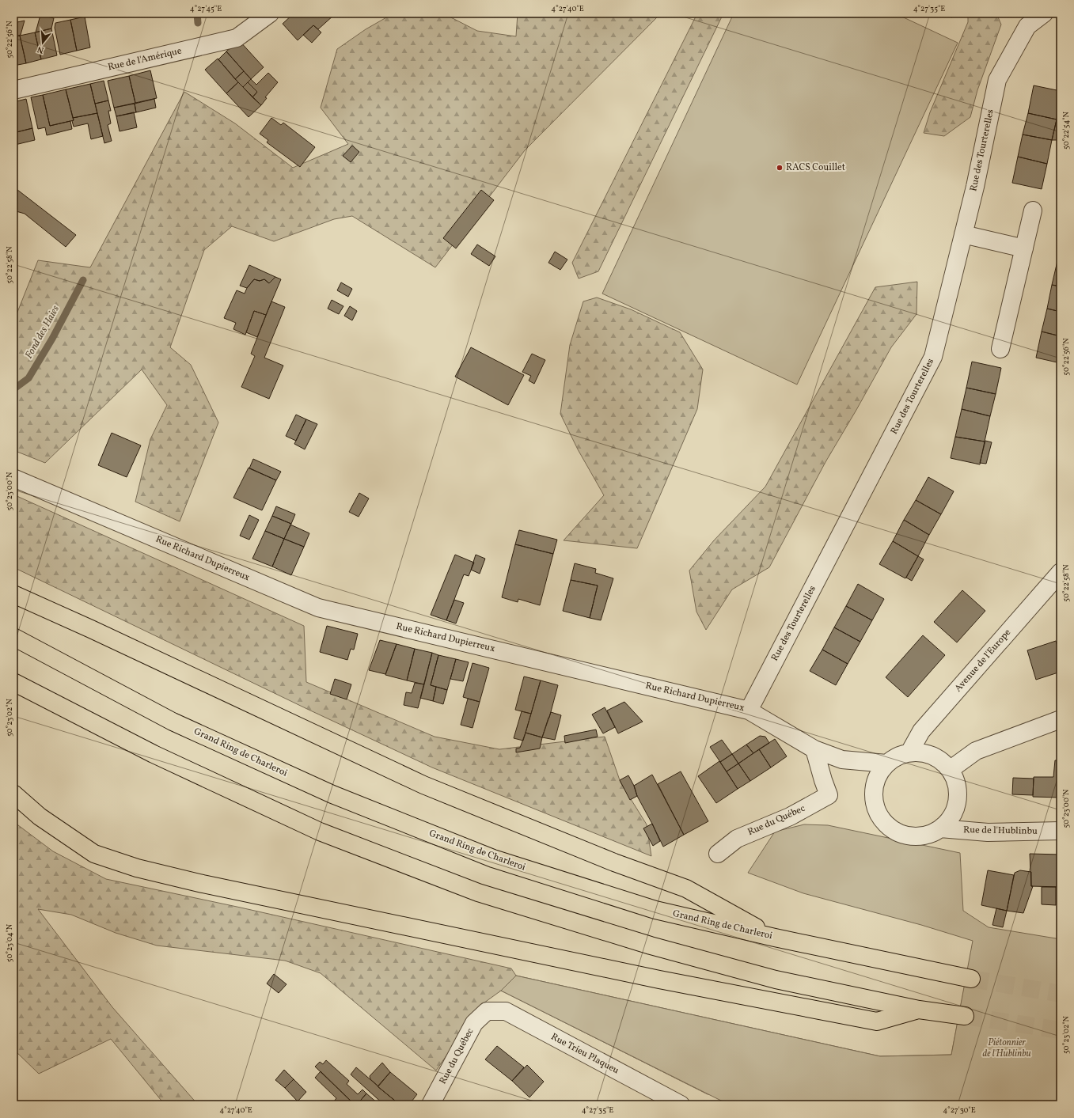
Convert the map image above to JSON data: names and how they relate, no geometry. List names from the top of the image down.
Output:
{
  "streets": {
    "highway": ["Grand Ring de Charleroi"],
    "street": [
      "Rue de l'Amérique",
      "Rue des Tourterelles",
      "Rue Richard Dupierreux",
      "Avenue de l'Europe",
      "Rue du Québec",
      "Rue de l'Hublinbu",
      "Rue Trieu Plaqueu"
    ]
  },
  "crossings": [
    ["Rue des Tourterelles", "Rue Richard Dupierreux"],
    ["Rue Richard Dupierreux", "Avenue de l'Europe"],
    ["Rue Richard Dupierreux", "Rue du Québec"],
    ["Rue Richard Dupierreux", "Rue de l'Hublinbu"],
    ["Avenue de l'Europe", "Rue de l'Hublinbu"],
    ["Rue du Québec", "Rue Trieu Plaqueu"]
  ],
  "water": ["Fond des Haies"],
  "parks": ["Piétonnier de l'Hublinbu"],
  "places": ["RACS Couillet"],
  "north": "bottom",
  "coordinates": [
    "4°27'45\"E",
    "4°27'40\"E",
    "4°27'35\"E",
    "50°22'56\"N",
    "50°22'54\"N",
    "50°22'58\"N",
    "50°23'00\"N",
    "50°23'02\"N",
    "50°23'04\"N",
    "4°27'30\"E"
  ]
}
